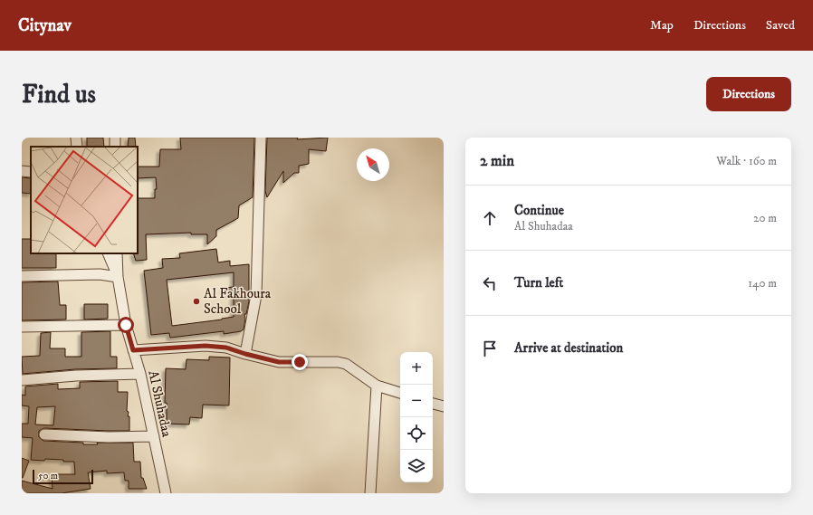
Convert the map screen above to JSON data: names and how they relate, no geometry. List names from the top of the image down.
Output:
{
  "streets": {
    "street": ["Al Shuhadaa"]
  },
  "places": ["Al Fakhoura School"],
  "scale_bar": "50 m",
  "north": "top left",
  "page": {
    "header": "Citynav",
    "nav": ["Map", "Directions", "Saved"],
    "buttons": "Directions",
    "title": "Find us",
    "heading": ["2 min", "Walk · 160 m"],
    "list": [
      ["Continue", "Al Shuhadaa", "20 m"],
      ["Turn left", "140 m"],
      "Arrive at destination"
    ],
    "map_buttons": ["+", "−"],
    "scale": "50 m"
  }
}
